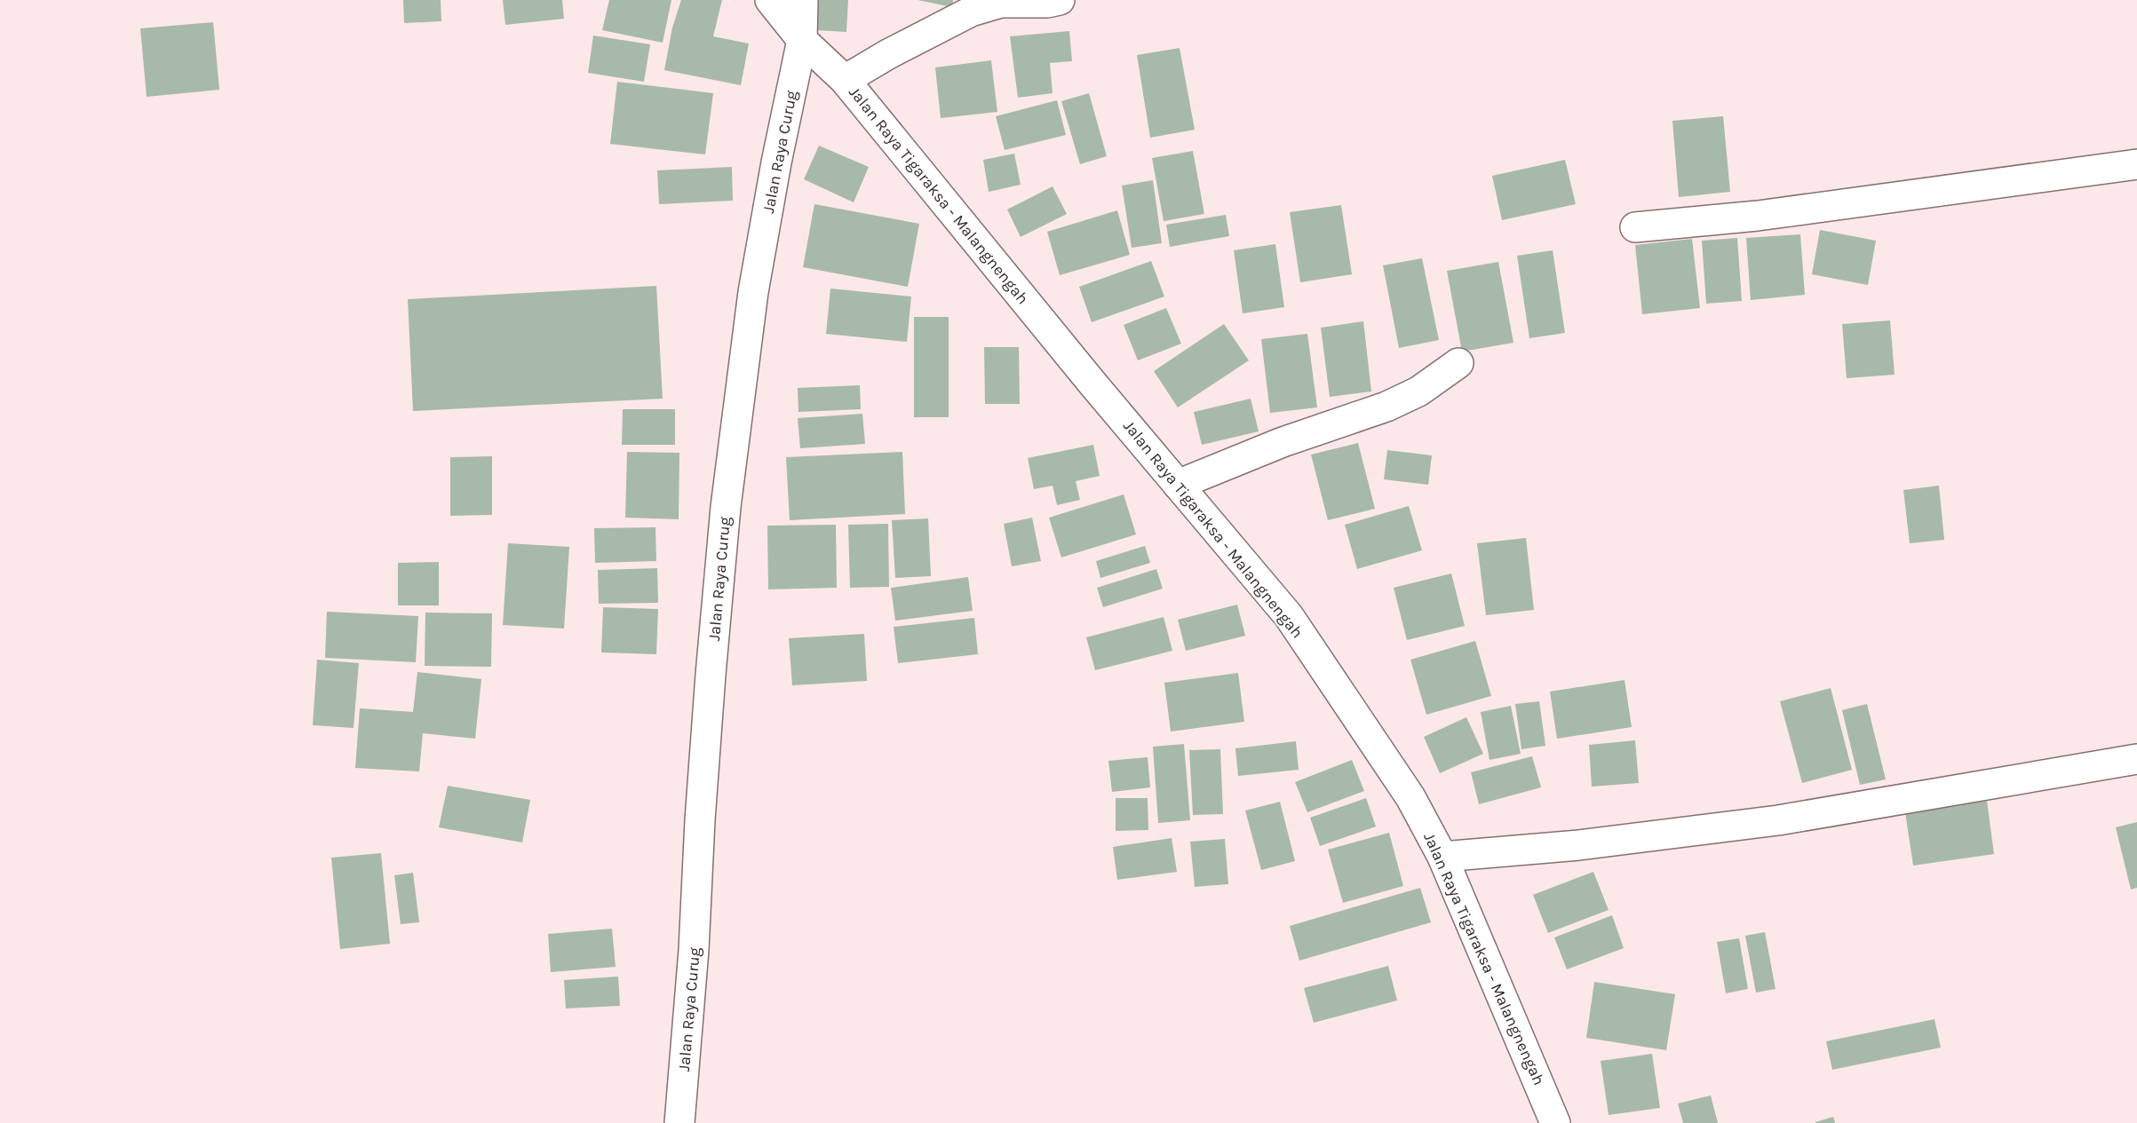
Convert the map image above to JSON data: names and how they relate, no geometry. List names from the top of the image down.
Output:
{
  "streets": {
    "street": ["Jalan Raya Curug", "Jalan Raya Tigaraksa - Malangnengah"]
  },
  "crossings": [
    ["Jalan Raya Curug", "Jalan Raya Tigaraksa - Malangnengah"]
  ]
}
